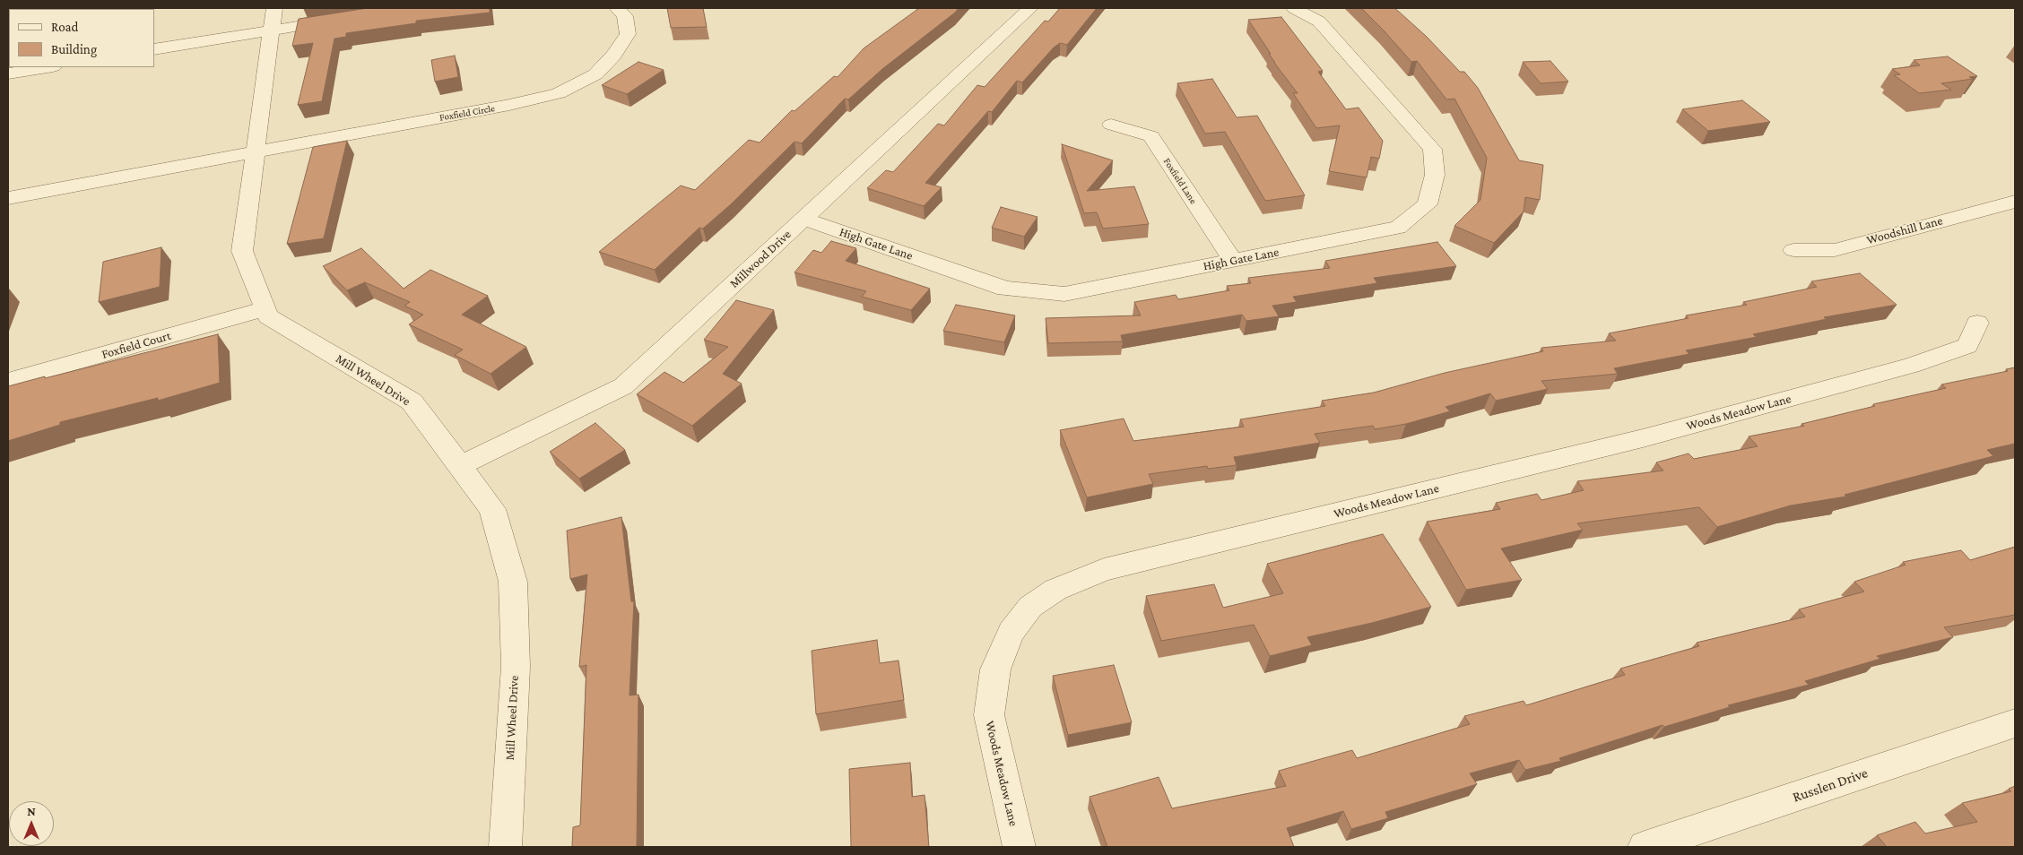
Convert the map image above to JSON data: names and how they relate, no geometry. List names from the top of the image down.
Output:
{
  "streets": {
    "street": [
      "Foxfield Circle",
      "Foxfield Lane",
      "Woodshill Lane",
      "High Gate Lane",
      "Millwood Drive",
      "Foxfield Court",
      "Mill Wheel Drive",
      "Woods Meadow Lane",
      "Russlen Drive"
    ]
  },
  "crossings": [
    ["Foxfield Circle", "Mill Wheel Drive"],
    ["Foxfield Lane", "High Gate Lane"],
    ["High Gate Lane", "Millwood Drive"],
    ["Millwood Drive", "Mill Wheel Drive"],
    ["Foxfield Court", "Mill Wheel Drive"]
  ],
  "legend": ["Road", "Building"],
  "north": "top"
}
